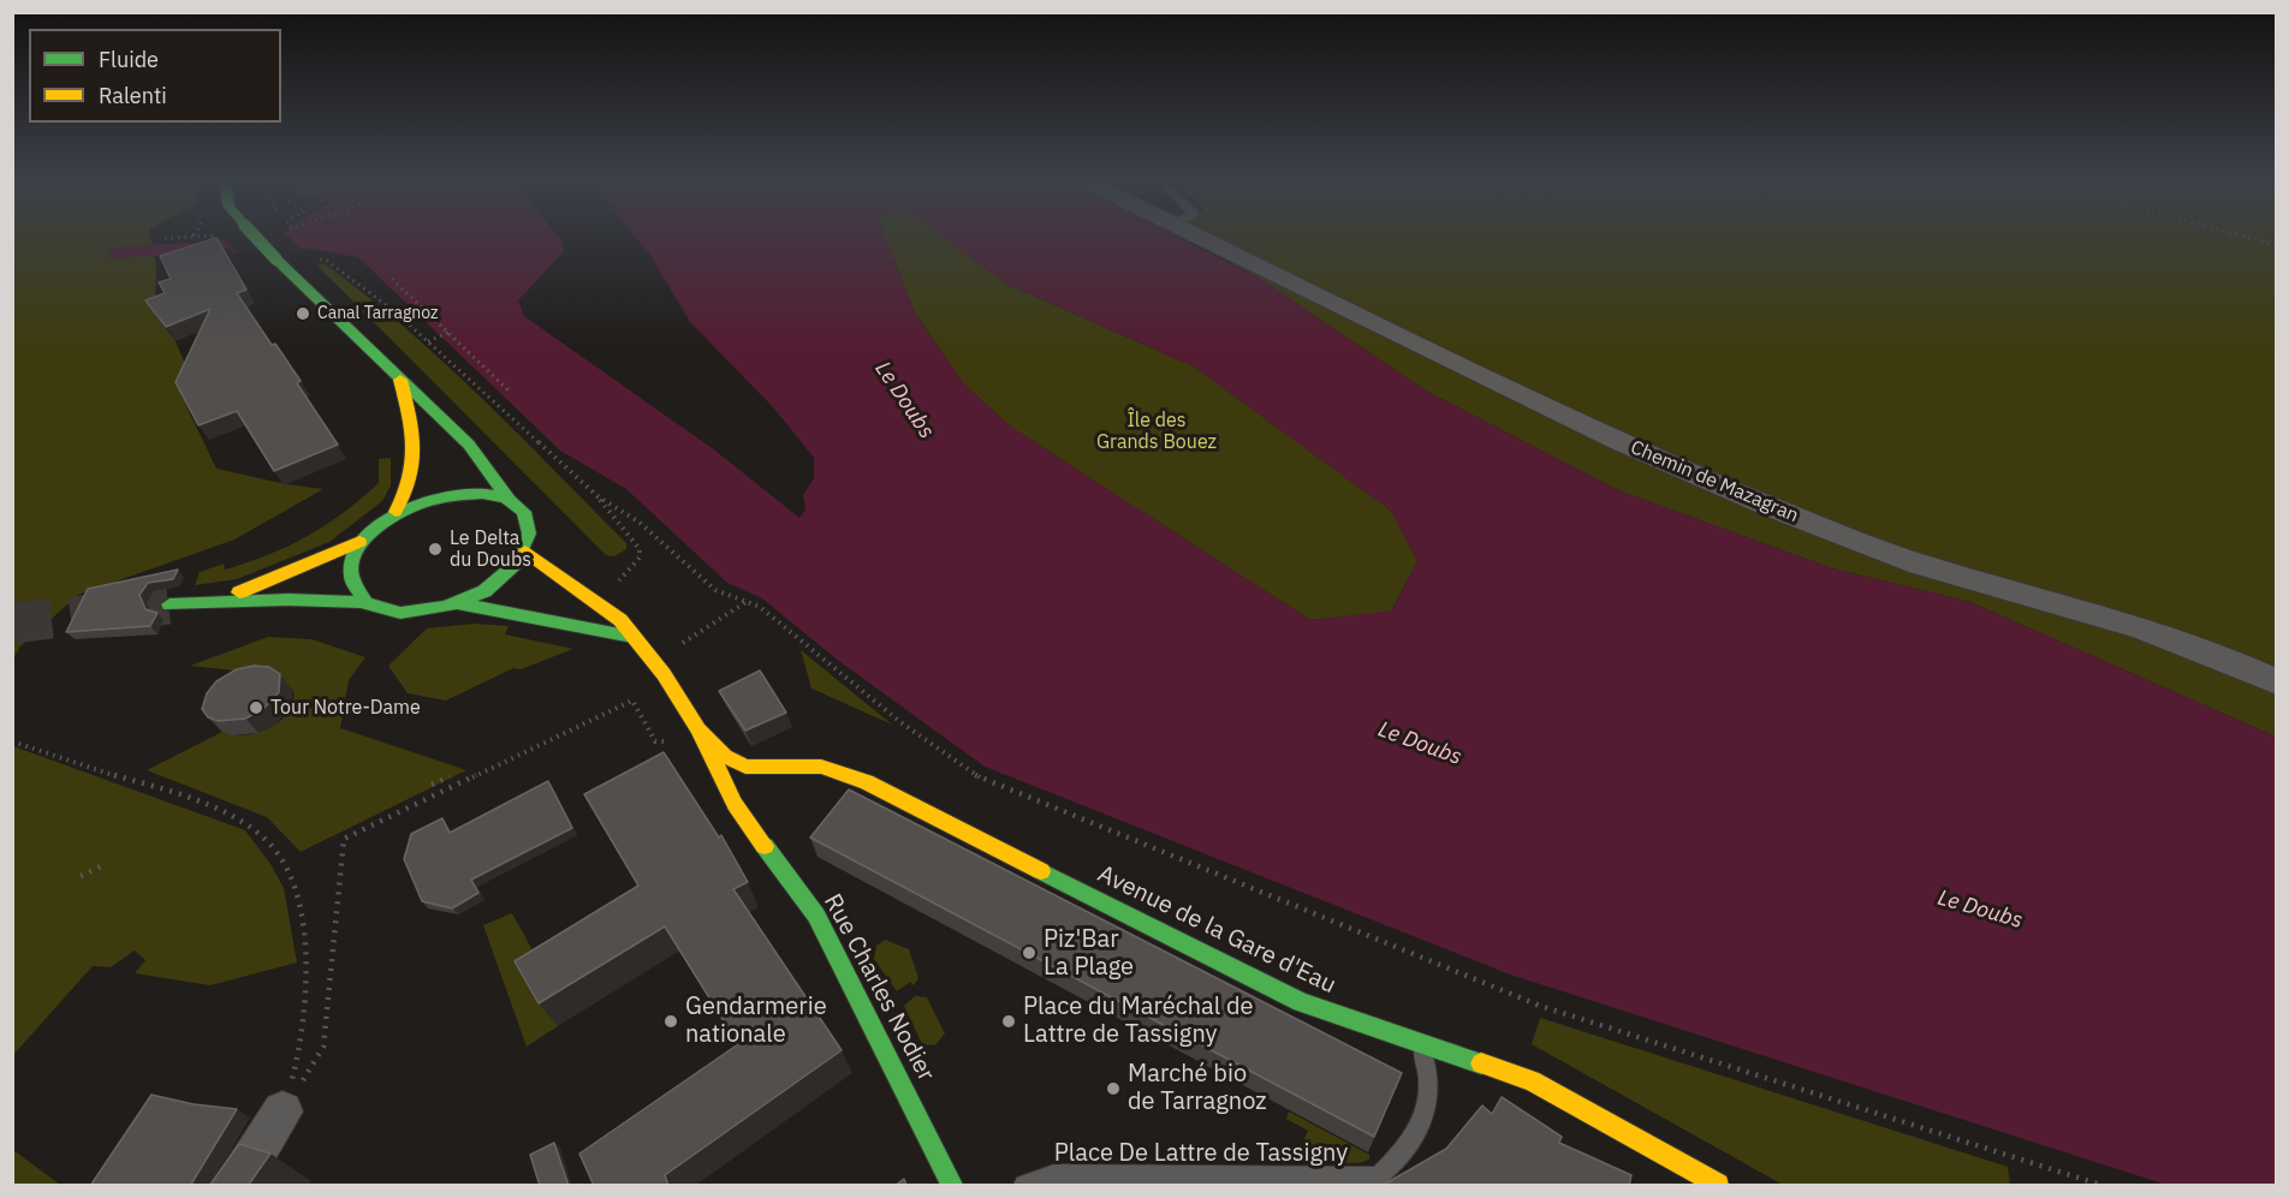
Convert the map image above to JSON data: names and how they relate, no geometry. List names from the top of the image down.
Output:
{
  "streets": {
    "main road": ["Avenue de la Gare d'Eau", "Rue Charles Nodier"],
    "street": ["Chemin de Mazagran"],
    "lane": ["Place De Lattre de Tassigny"]
  },
  "crossings": [
    ["Avenue de la Gare d'Eau", "Rue Charles Nodier"]
  ],
  "water": ["Le Doubs"],
  "parks": ["Île des Grands Bouez"],
  "places": [
    "Canal Tarragnoz",
    "Le Delta du Doubs",
    "Tour Notre-Dame",
    "Piz'Bar La Plage",
    "Gendarmerie nationale",
    "Place du Maréchal de Lattre de Tassigny",
    "Marché bio de Tarragnoz"
  ],
  "legend": ["Fluide", "Ralenti"]
}
